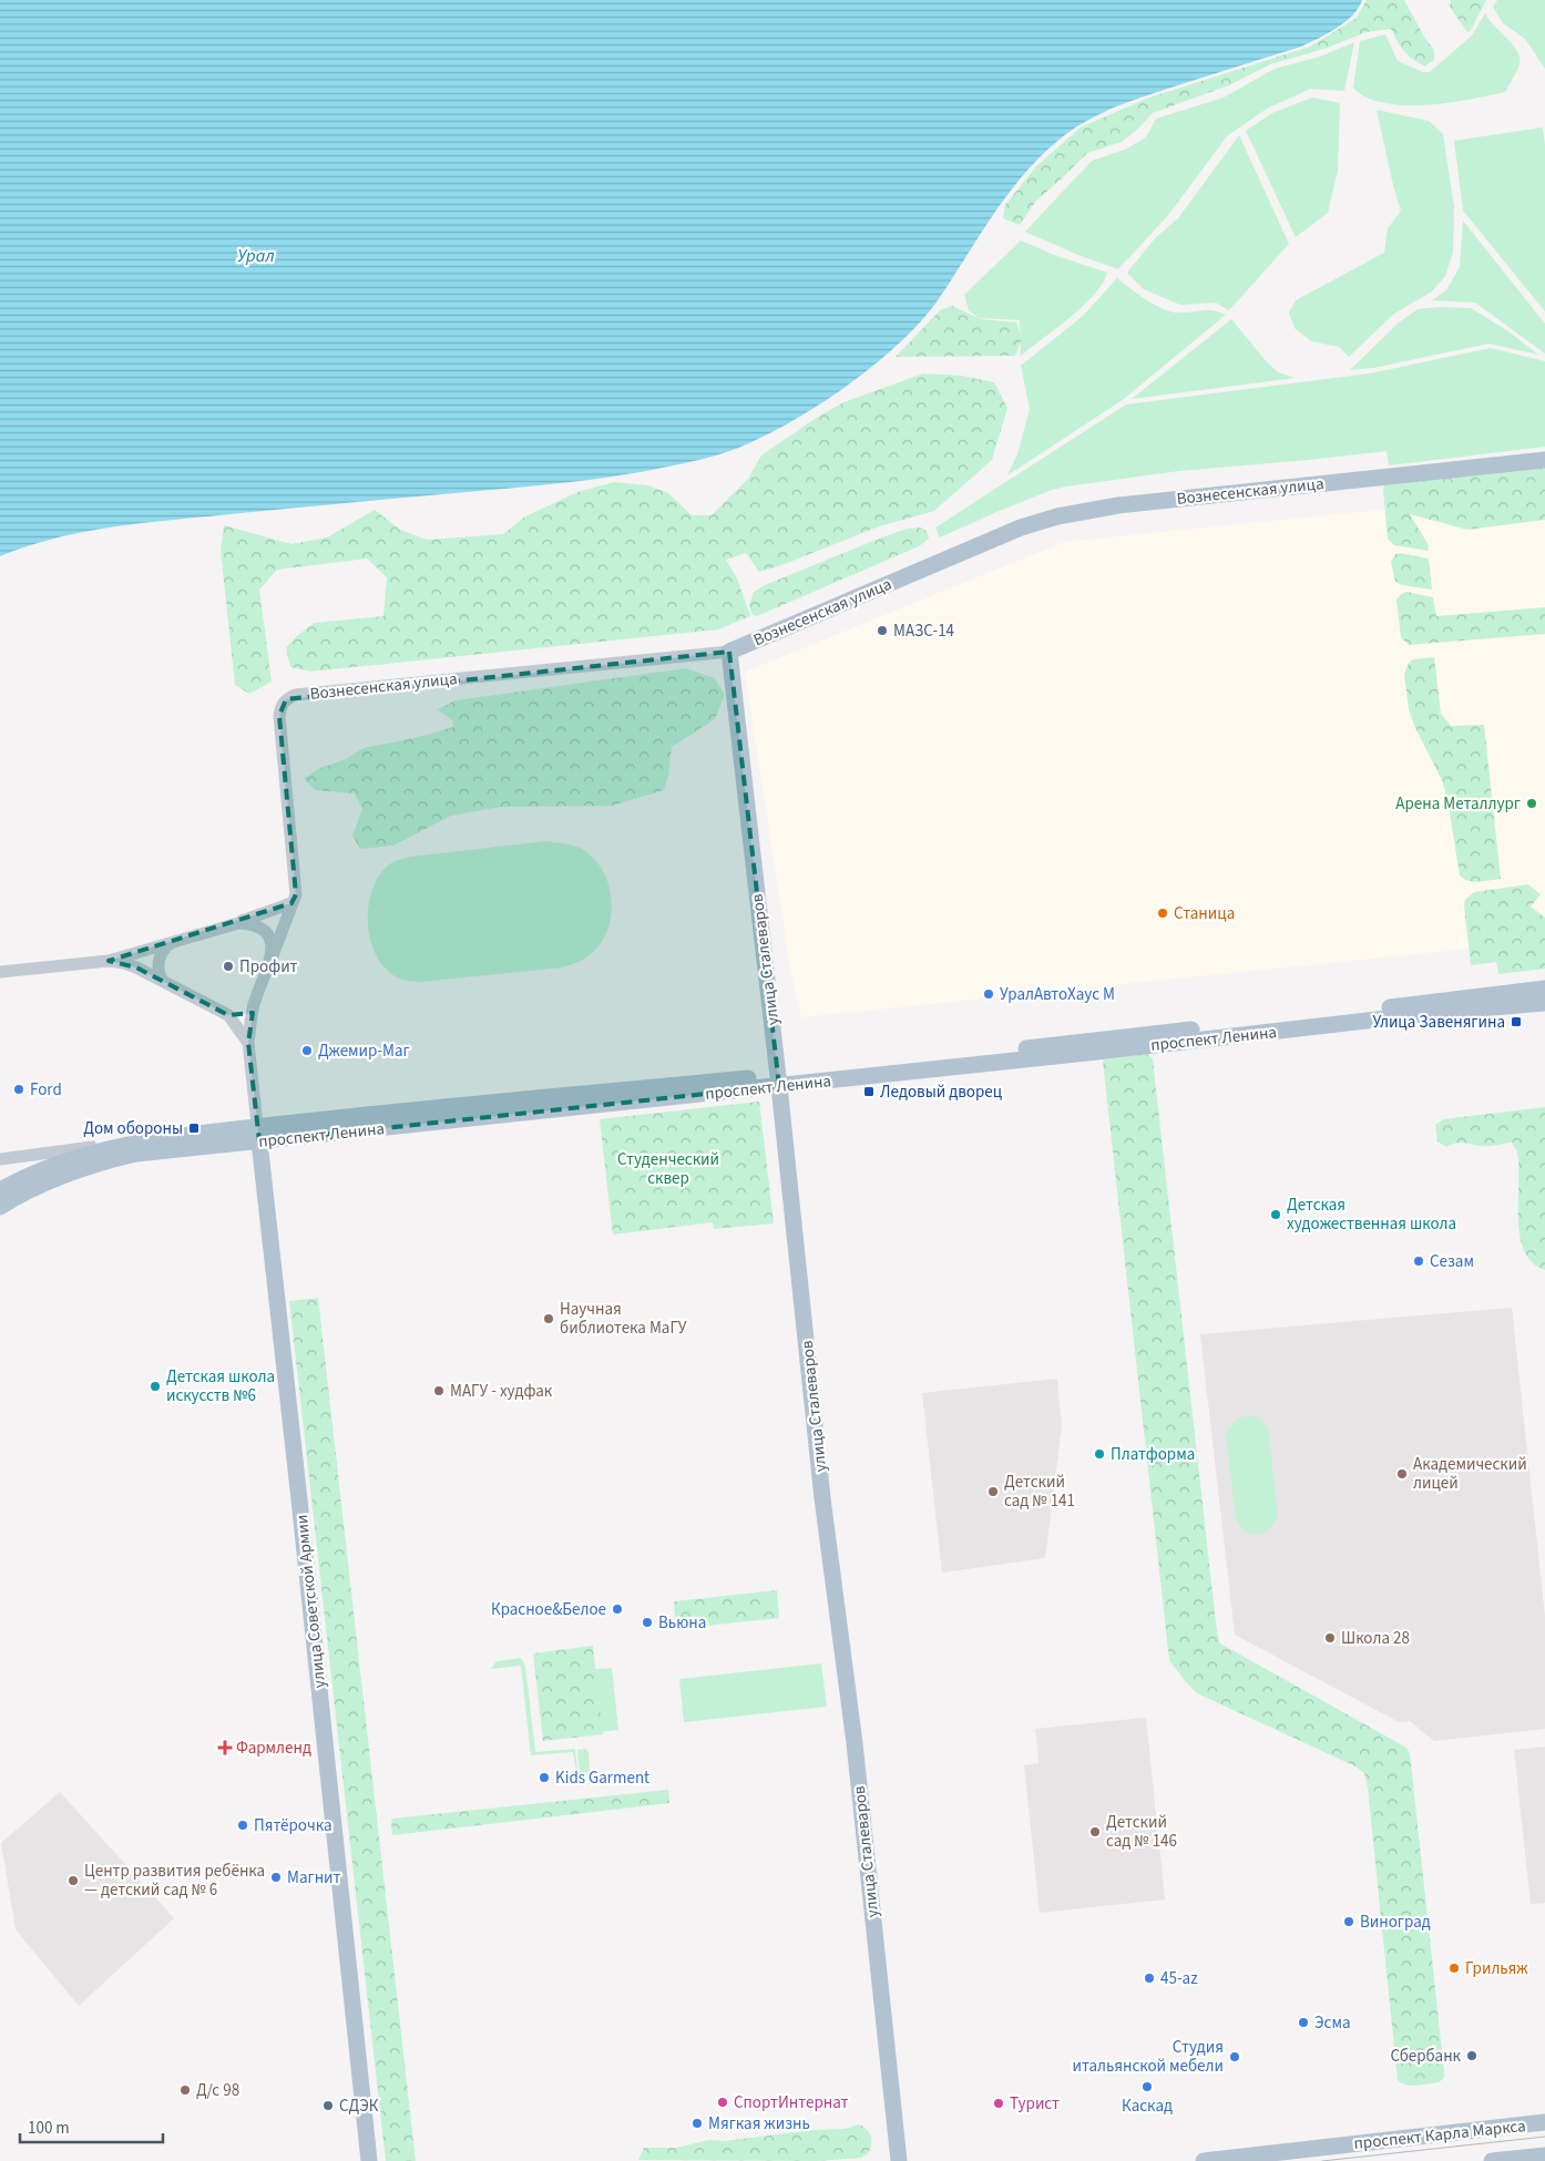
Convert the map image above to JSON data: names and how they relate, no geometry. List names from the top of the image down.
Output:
{
  "streets": {
    "main road": [
      "Вознесенская улица",
      "улица Сталеваров",
      "проспект Ленина",
      "улица Советской Армии",
      "проспект Карла Маркса"
    ]
  },
  "crossings": [
    ["Вознесенская улица", "улица Сталеваров"],
    ["улица Сталеваров", "проспект Ленина"],
    ["проспект Ленина", "улица Советской Армии"]
  ],
  "water": ["Урал"],
  "parks": ["Студенческий сквер"],
  "places": {
    "other": [
      "МАЗС-14",
      "Арена Металлург",
      "Станица",
      "Профит",
      "УралАвтоХаус М",
      "Джемир-Маг",
      "Ford",
      "Детская художественная школа",
      "Сезам",
      "Научная библиотека МаГУ",
      "Детская школа искусств №6",
      "МАГУ - худфак",
      "Платформа",
      "Академический лицей",
      "Детский сад № 141",
      "Красное&Белое",
      "Вьюна",
      "Школа 28",
      "Kids Garment",
      "Пятёрочка",
      "Детский сад № 146",
      "Магнит",
      "Центр развития ребёнка — детский сад № 6",
      "Виноград",
      "Грильяж",
      "45-az",
      "Эсма",
      "Сбербанк",
      "Студия итальянской мебели",
      "Каскад",
      "Д/с 98",
      "СпортИнтернат",
      "Турист",
      "СДЭК",
      "Мягкая жизнь"
    ],
    "transit": ["Улица Завенягина", "Ледовый дворец", "Дом обороны"],
    "health": ["Фармленд"]
  },
  "scale_bar": "100 m"
}
